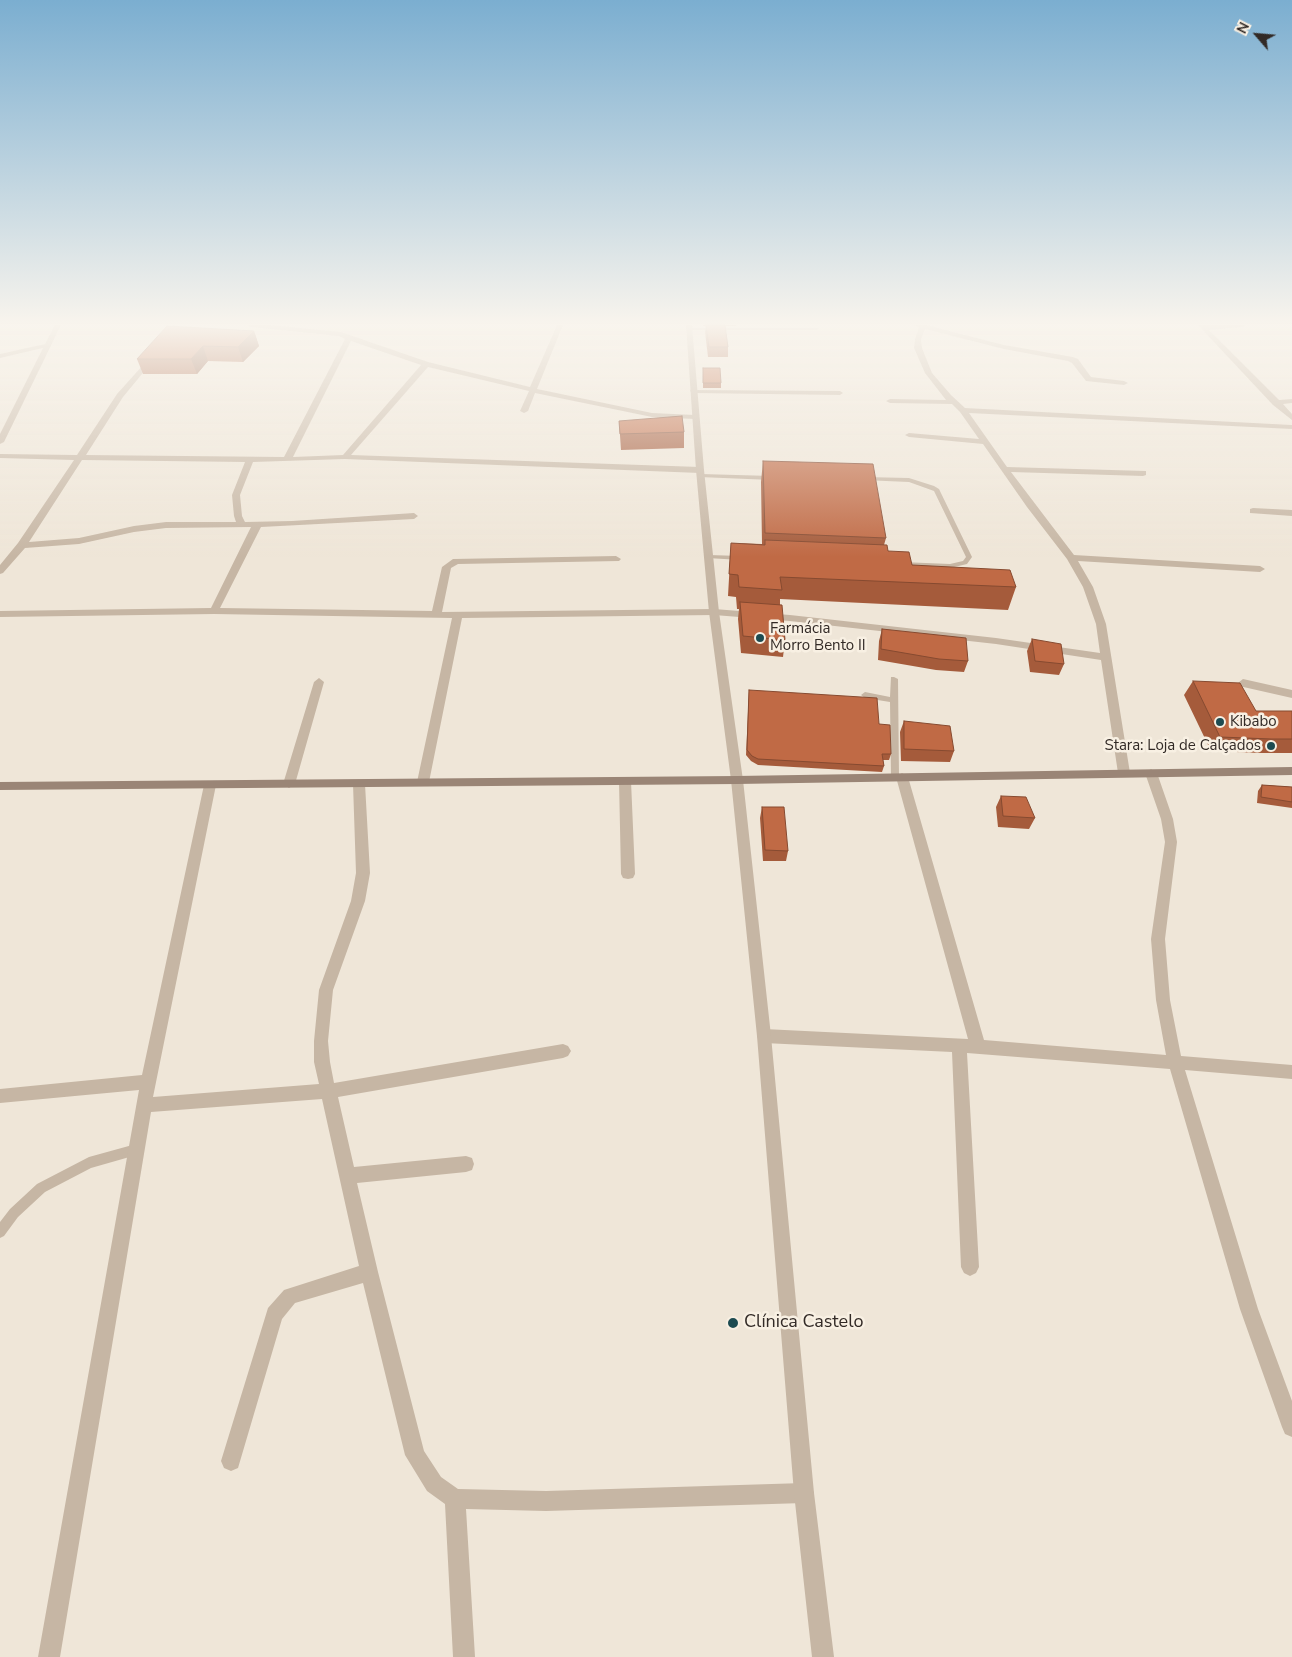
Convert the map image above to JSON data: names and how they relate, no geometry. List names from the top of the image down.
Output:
{
  "places": [
    "Farmácia Morro Bento II",
    "Kibabo",
    "Stara: Loja de Calçados",
    "Clínica Castelo"
  ],
  "north": "top left"
}
